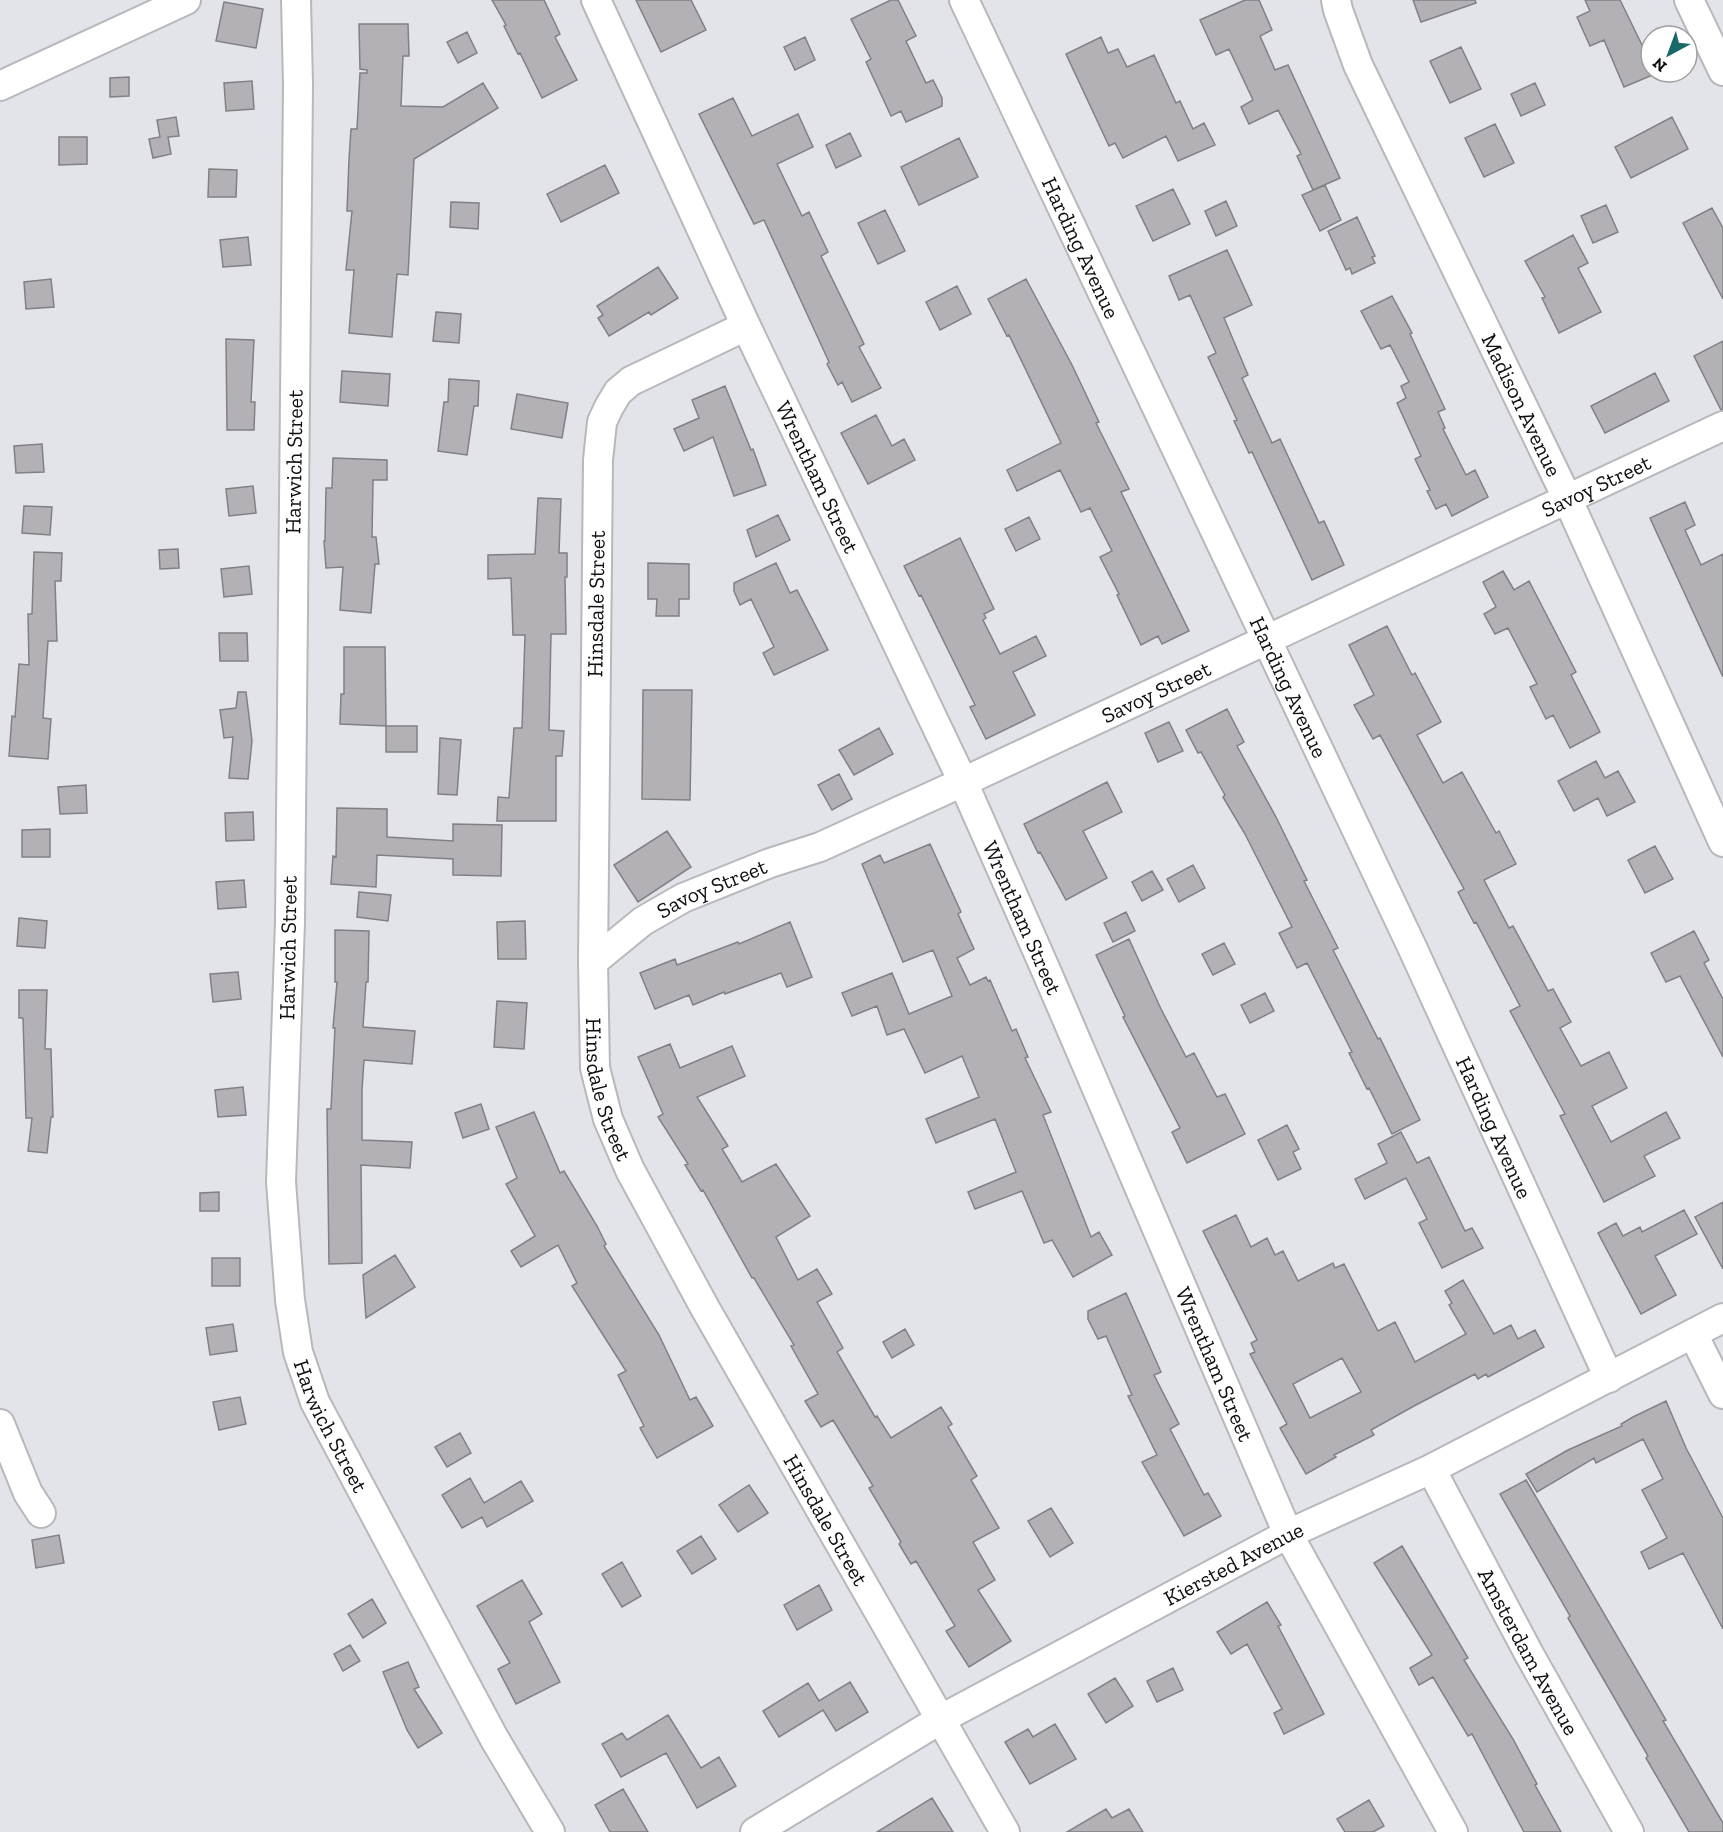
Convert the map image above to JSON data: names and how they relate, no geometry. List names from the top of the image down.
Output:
{
  "streets": {
    "street": [
      "Harding Avenue",
      "Madison Avenue",
      "Harwich Street",
      "Wrentham Street",
      "Savoy Street",
      "Hinsdale Street",
      "Kiersted Avenue",
      "Amsterdam Avenue"
    ]
  },
  "crossings": [
    ["Harding Avenue", "Savoy Street"],
    ["Harding Avenue", "Kiersted Avenue"],
    ["Madison Avenue", "Savoy Street"],
    ["Wrentham Street", "Savoy Street"],
    ["Wrentham Street", "Hinsdale Street"],
    ["Wrentham Street", "Kiersted Avenue"],
    ["Savoy Street", "Hinsdale Street"],
    ["Hinsdale Street", "Kiersted Avenue"],
    ["Kiersted Avenue", "Amsterdam Avenue"]
  ],
  "north": "bottom left"
}
